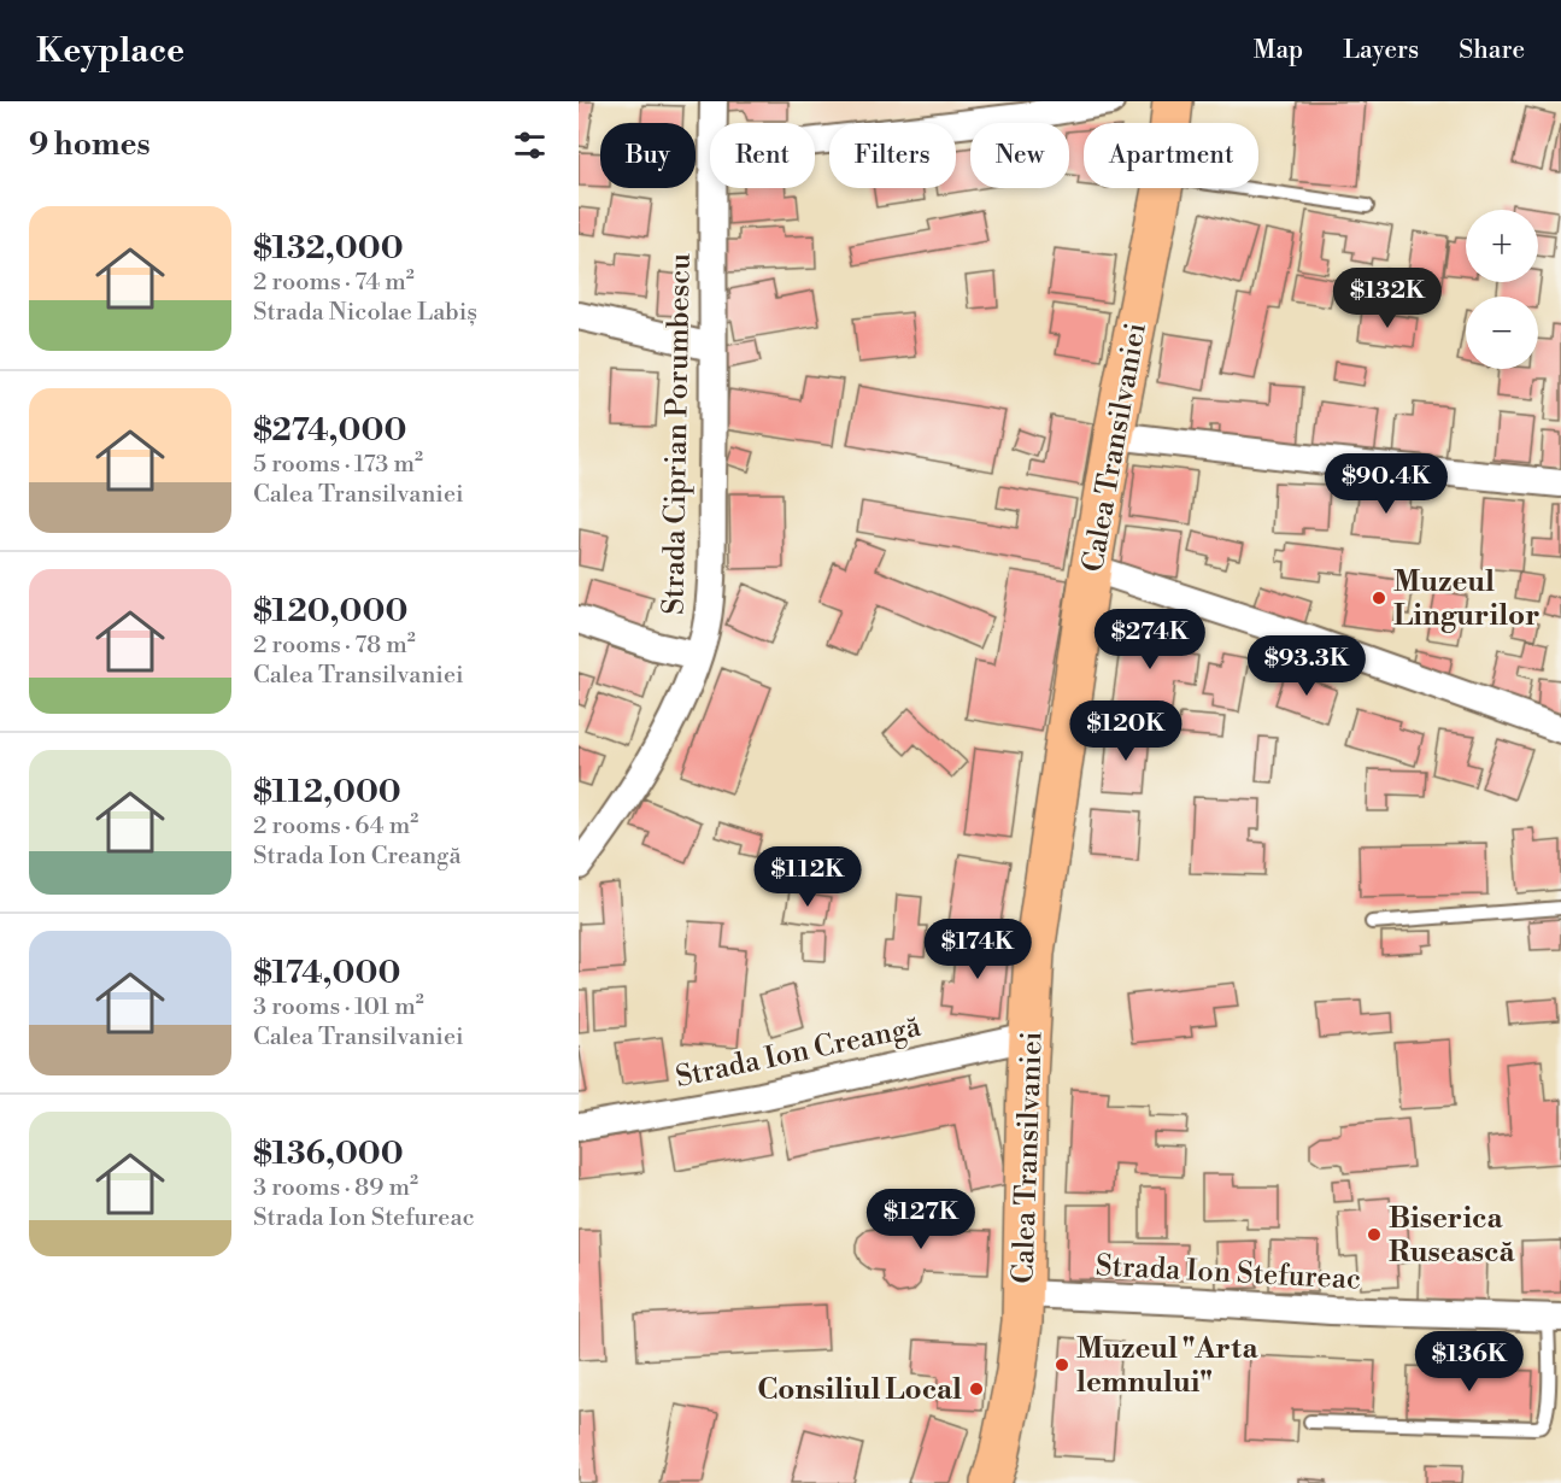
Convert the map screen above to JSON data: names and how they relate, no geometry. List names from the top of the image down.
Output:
{
  "streets": {
    "highway": ["Calea Transilvaniei"],
    "street": ["Strada Ciprian Porumbescu", "Strada Ion Creangă", "Strada Ion Stefureac"]
  },
  "crossings": [
    ["Calea Transilvaniei", "Strada Ion Creangă"],
    ["Calea Transilvaniei", "Strada Ion Stefureac"]
  ],
  "places": [
    "Muzeul Lingurilor",
    "Biserica Rusească",
    "Muzeul \"Arta lemnului\"",
    "Consiliul Local"
  ],
  "page": {
    "header": "Keyplace",
    "nav": ["Map", "Layers", "Share"],
    "heading": "9 homes",
    "chip": [
      "Buy",
      "Rent",
      "Filters",
      "New",
      "Apartment"
    ],
    "list": [
      {
        "name": "$132,000",
        "note": "2 rooms · 74 m² · Strada Nicolae Labiș"
      },
      {
        "name": "$274,000",
        "note": "5 rooms · 173 m² · Calea Transilvaniei"
      },
      {
        "name": "$120,000",
        "note": "2 rooms · 78 m² · Calea Transilvaniei"
      },
      {
        "name": "$112,000",
        "note": "2 rooms · 64 m² · Strada Ion Creangă"
      },
      {
        "name": "$174,000",
        "note": "3 rooms · 101 m² · Calea Transilvaniei"
      },
      {
        "name": "$136,000",
        "note": "3 rooms · 89 m² · Strada Ion Stefureac"
      }
    ],
    "map_buttons": ["+", "−"],
    "price": [
      "$132K",
      "$90.4K",
      "$274K",
      "$93.3K",
      "$120K",
      "$112K",
      "$174K",
      "$127K",
      "$136K"
    ]
  }
}
